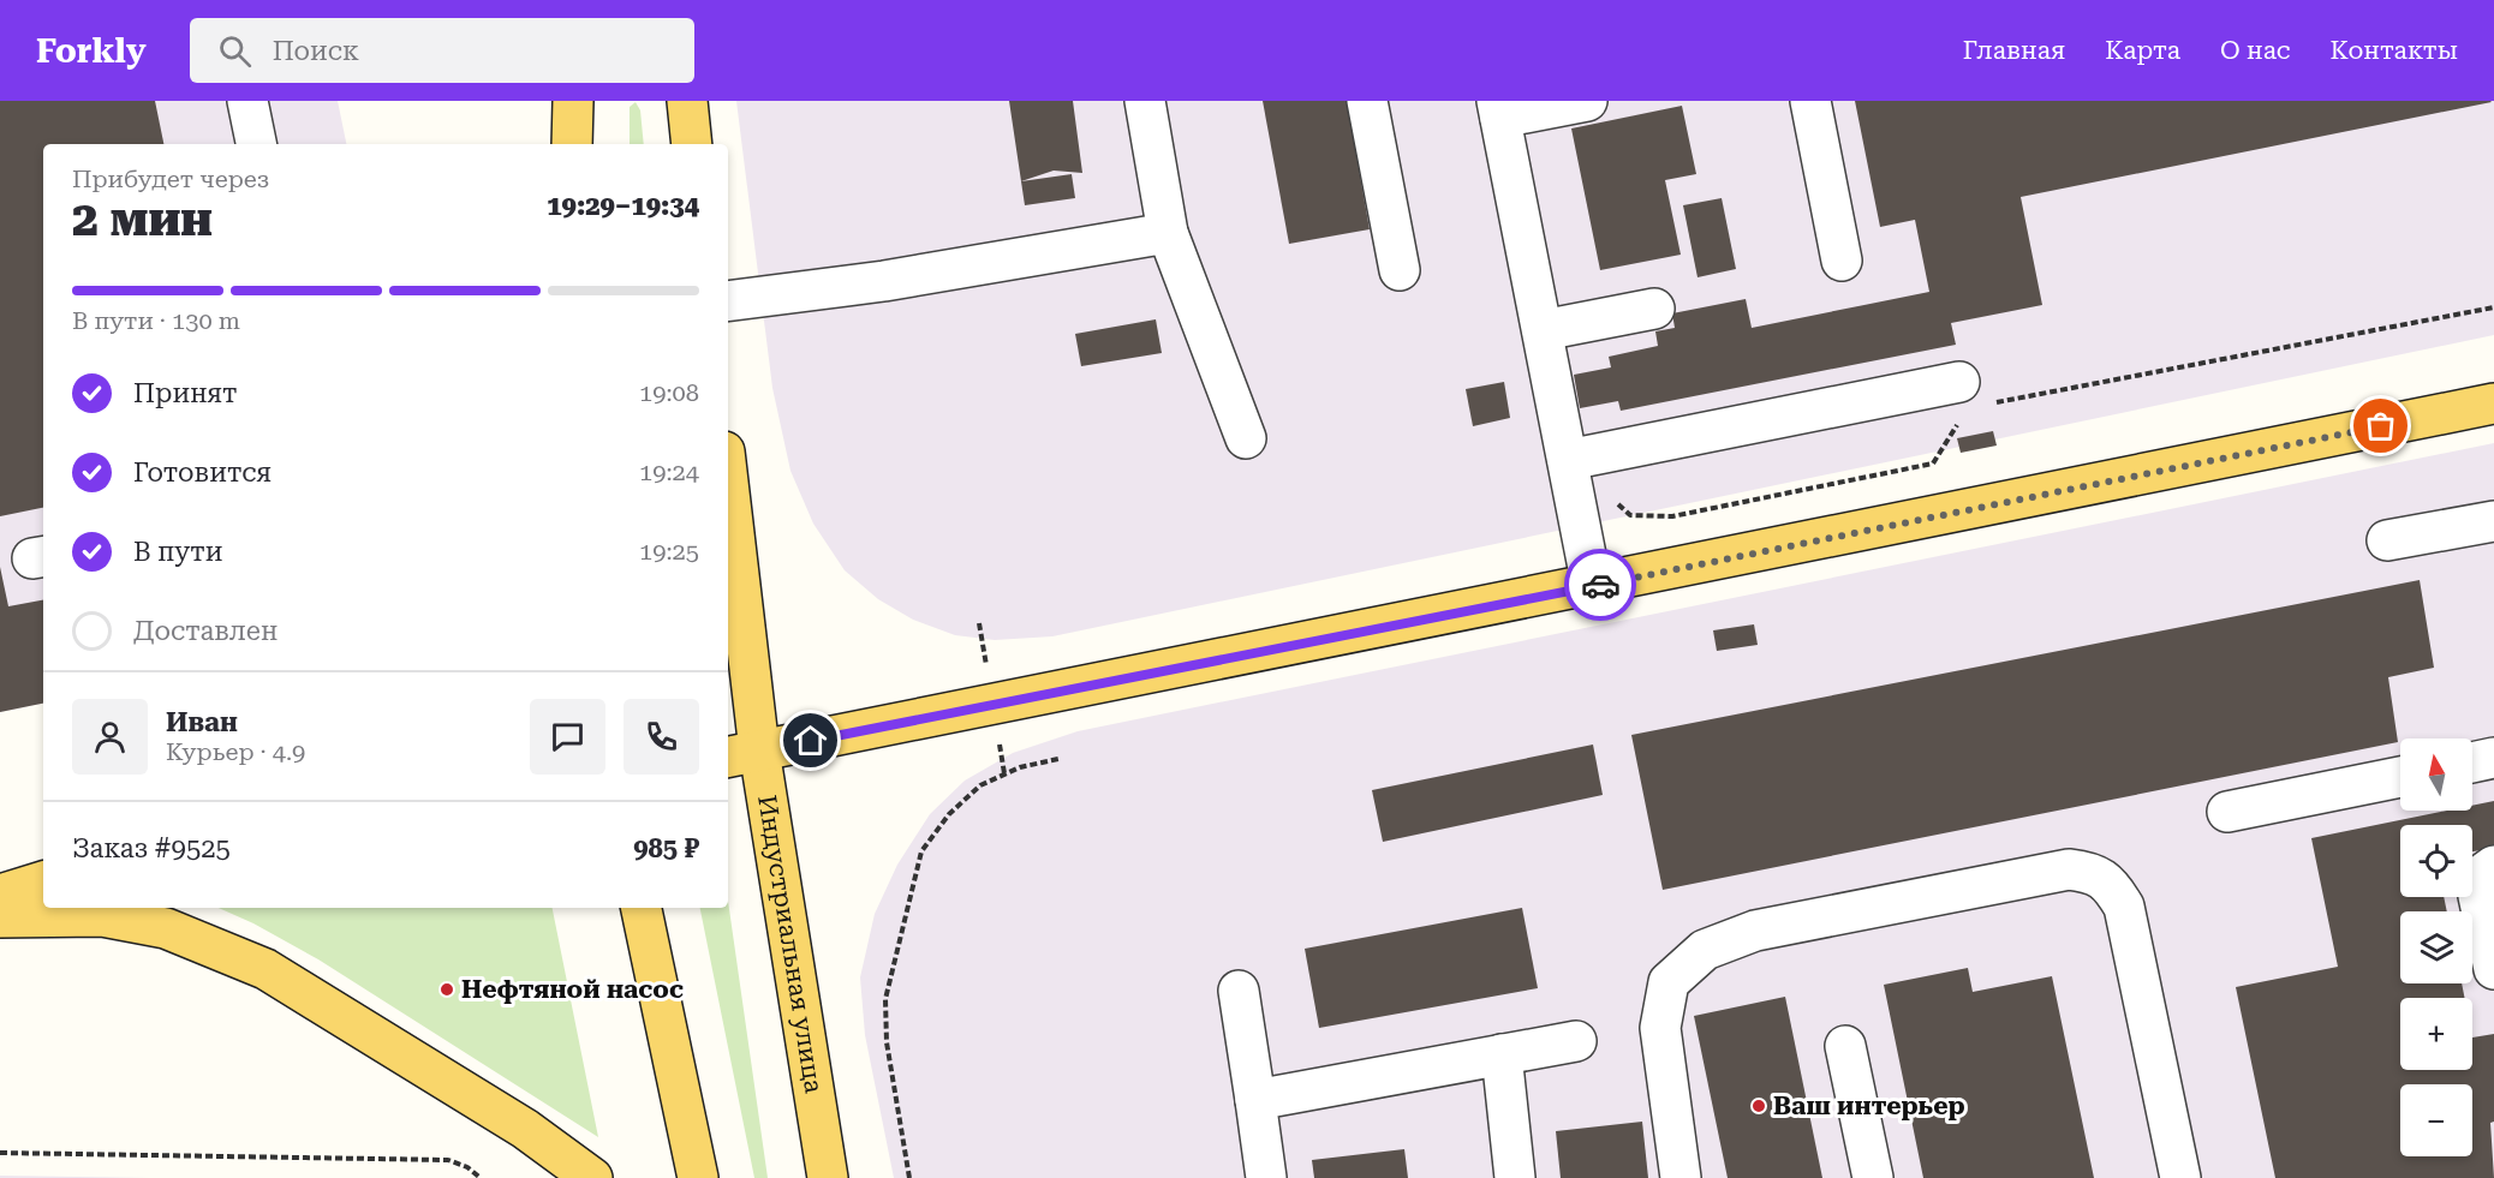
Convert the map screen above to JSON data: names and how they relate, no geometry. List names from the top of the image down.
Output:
{
  "streets": {
    "main road": ["Индустриальная улица"]
  },
  "places": ["Нефтяной насос", "Ваш интерьер"],
  "north": "top",
  "page": {
    "header": "Forkly",
    "search": "Поиск",
    "nav": [
      "Главная",
      "Карта",
      "О нас",
      "Контакты"
    ],
    "heading": ["2 мин", "Прибудет через", "19:29–19:34"],
    "panel": [
      "Иван",
      "Курьер · 4.9",
      "Заказ #9525",
      "985 ₽"
    ],
    "bar": "В пути · 130 m",
    "list": [
      ["Принят", "19:08"],
      ["Готовится", "19:24"],
      ["В пути", "19:25"],
      "Доставлен"
    ],
    "map_buttons": ["+", "−"]
  }
}
